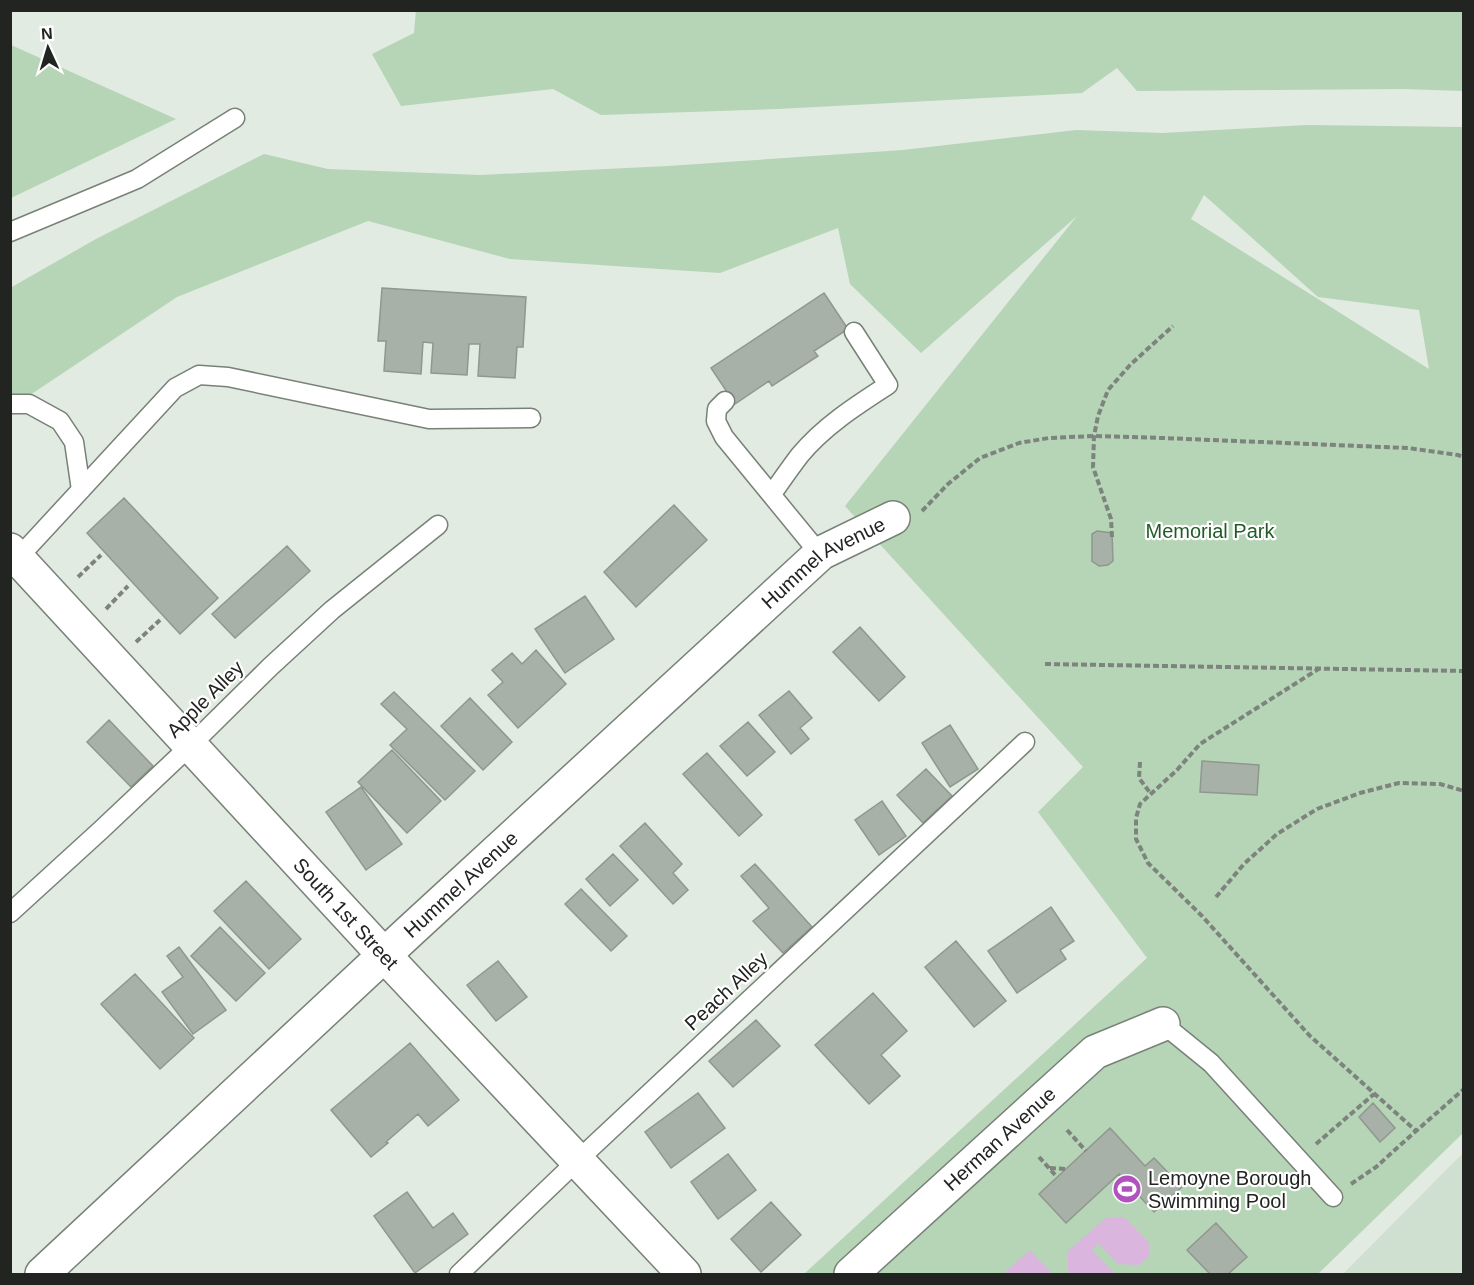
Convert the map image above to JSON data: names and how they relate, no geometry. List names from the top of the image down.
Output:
{
  "streets": {
    "street": ["Hummel Avenue", "South 1st Street", "Herman Avenue"],
    "lane": ["Apple Alley", "Peach Alley"]
  },
  "crossings": [
    ["Hummel Avenue", "South 1st Street"],
    ["Apple Alley", "South 1st Street"],
    ["South 1st Street", "Peach Alley"]
  ],
  "parks": ["Memorial Park"],
  "places": {
    "sports": ["Lemoyne Borough Swimming Pool"]
  },
  "north": "top"
}
